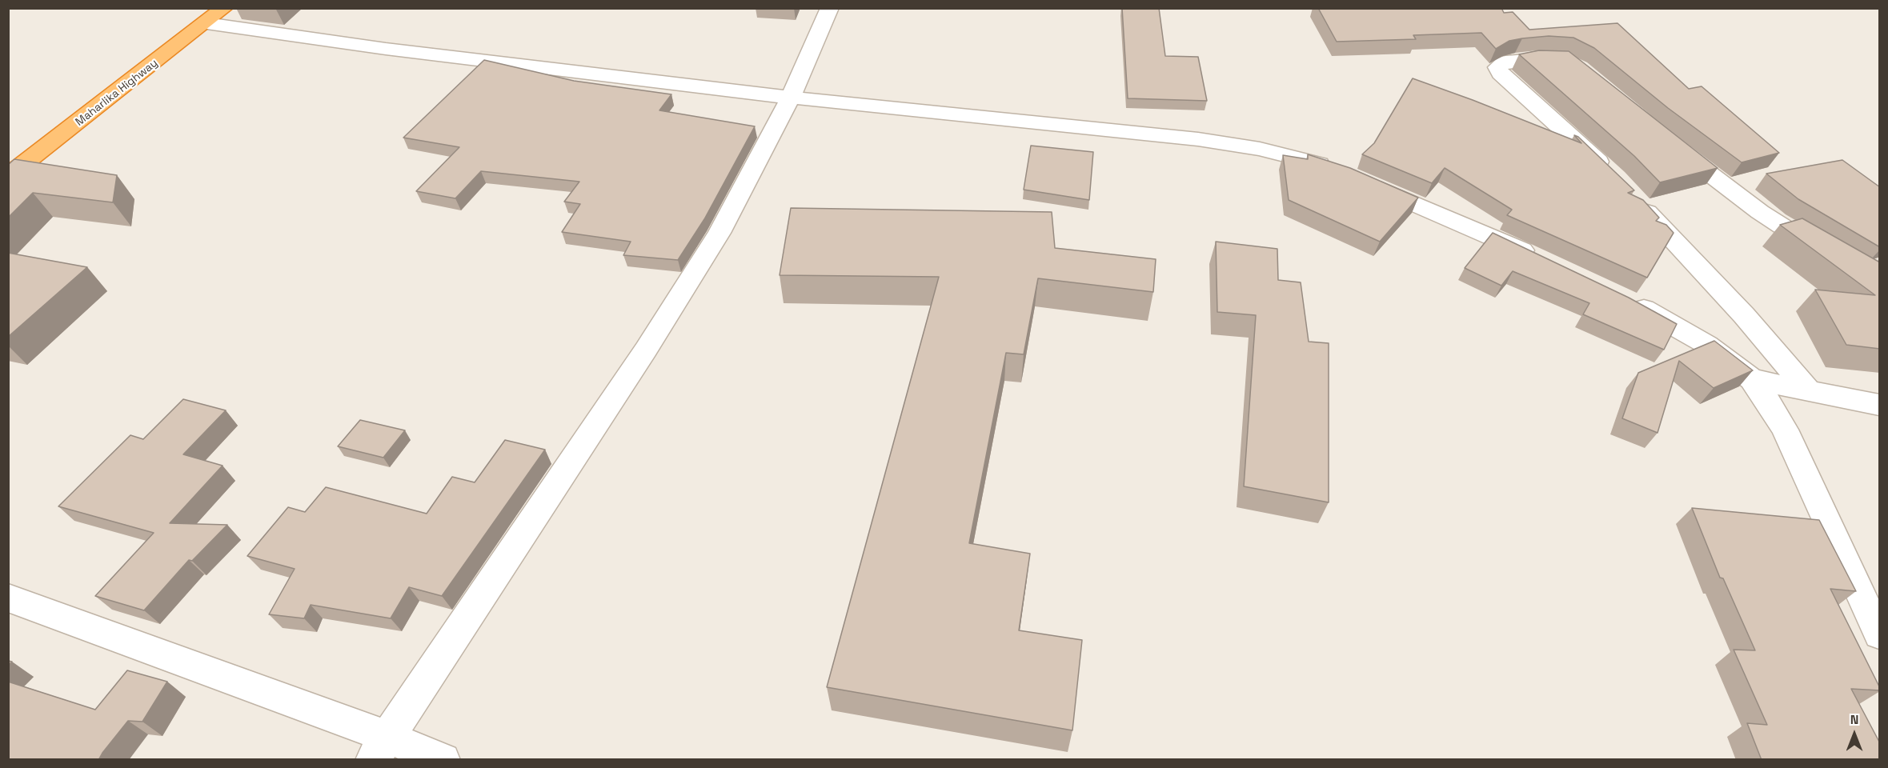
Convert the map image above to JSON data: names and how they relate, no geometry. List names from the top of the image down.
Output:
{
  "streets": {
    "highway": ["Maharlika Highway"]
  },
  "north": "top"
}
